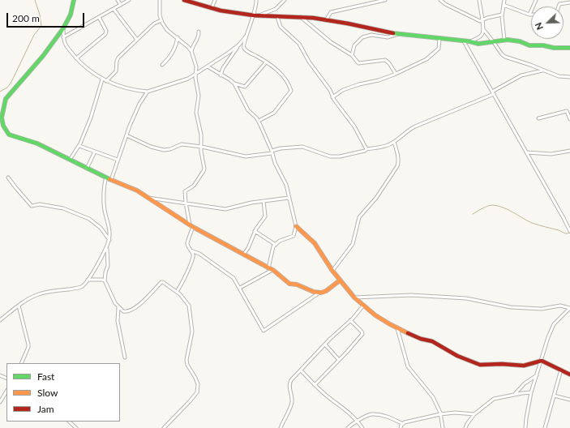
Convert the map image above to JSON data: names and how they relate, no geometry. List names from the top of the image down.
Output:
{
  "legend": ["Fast", "Slow", "Jam"],
  "scale_bar": "200 m",
  "north": "bottom left"
}
